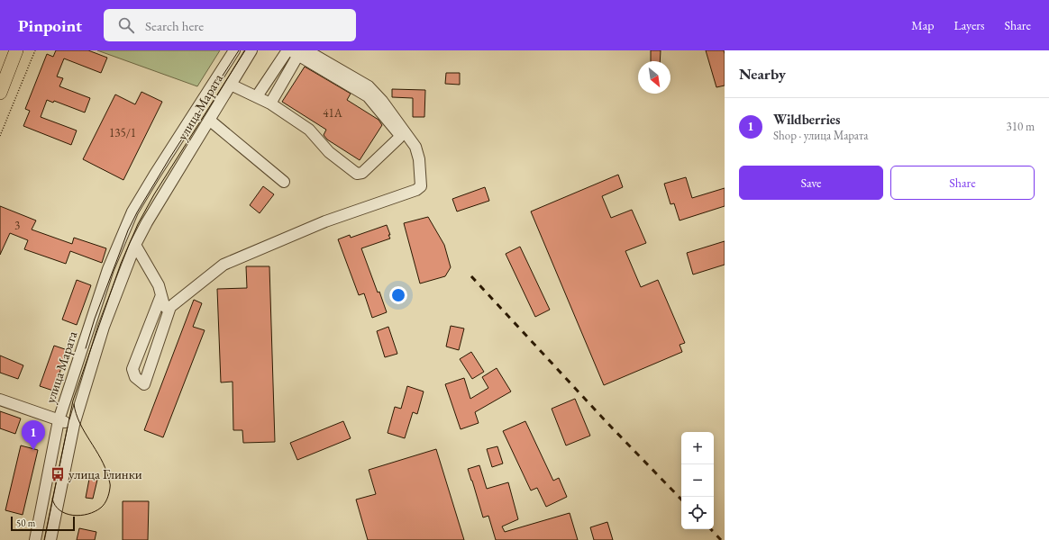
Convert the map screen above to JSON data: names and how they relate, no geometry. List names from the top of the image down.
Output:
{
  "streets": {
    "street": ["улица Марата"]
  },
  "places": {
    "bus stop": ["улица Глинки"]
  },
  "house_numbers": ["41А", "135/1", "3"],
  "scale_bar": "50 m",
  "north": "bottom right",
  "page": {
    "header": "Pinpoint",
    "search": "Search here",
    "nav": ["Map", "Layers", "Share"],
    "heading": "Nearby",
    "list": [
      {
        "mark": "1",
        "name": "Wildberries",
        "note": "Shop · улица Марата",
        "value": "310 m"
      }
    ],
    "buttons": ["Save", "Share"],
    "pins": "1",
    "map_buttons": ["+", "−"],
    "scale": "50 m"
  }
}
